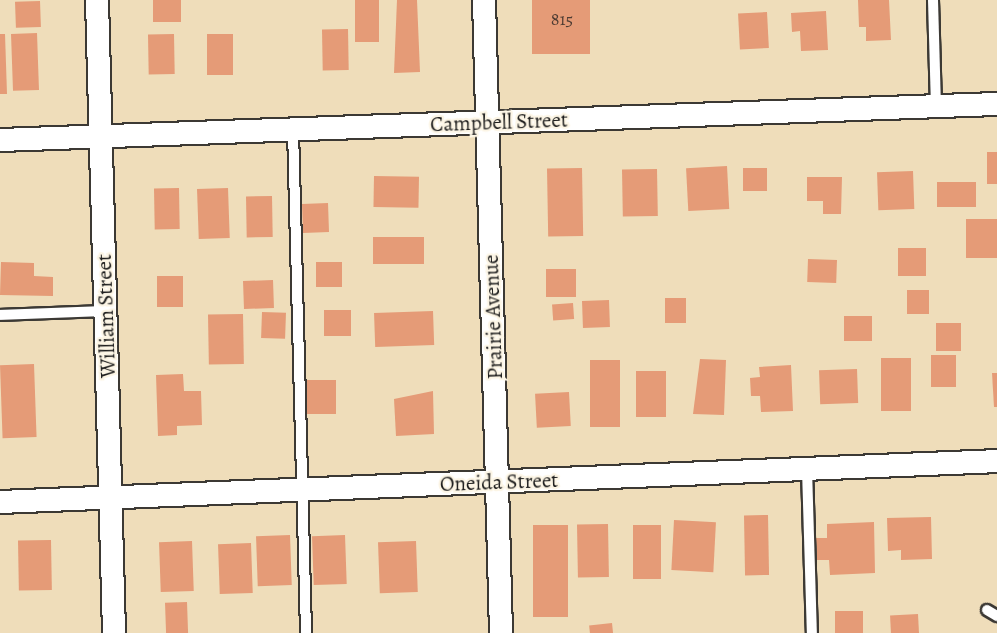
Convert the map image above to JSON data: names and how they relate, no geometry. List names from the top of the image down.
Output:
{
  "streets": {
    "street": [
      "Campbell Street",
      "William Street",
      "Prairie Avenue",
      "Oneida Street"
    ]
  },
  "crossings": [
    ["Campbell Street", "William Street"],
    ["Campbell Street", "Prairie Avenue"],
    ["William Street", "Oneida Street"],
    ["Prairie Avenue", "Oneida Street"]
  ],
  "house_numbers": ["815"]
}
